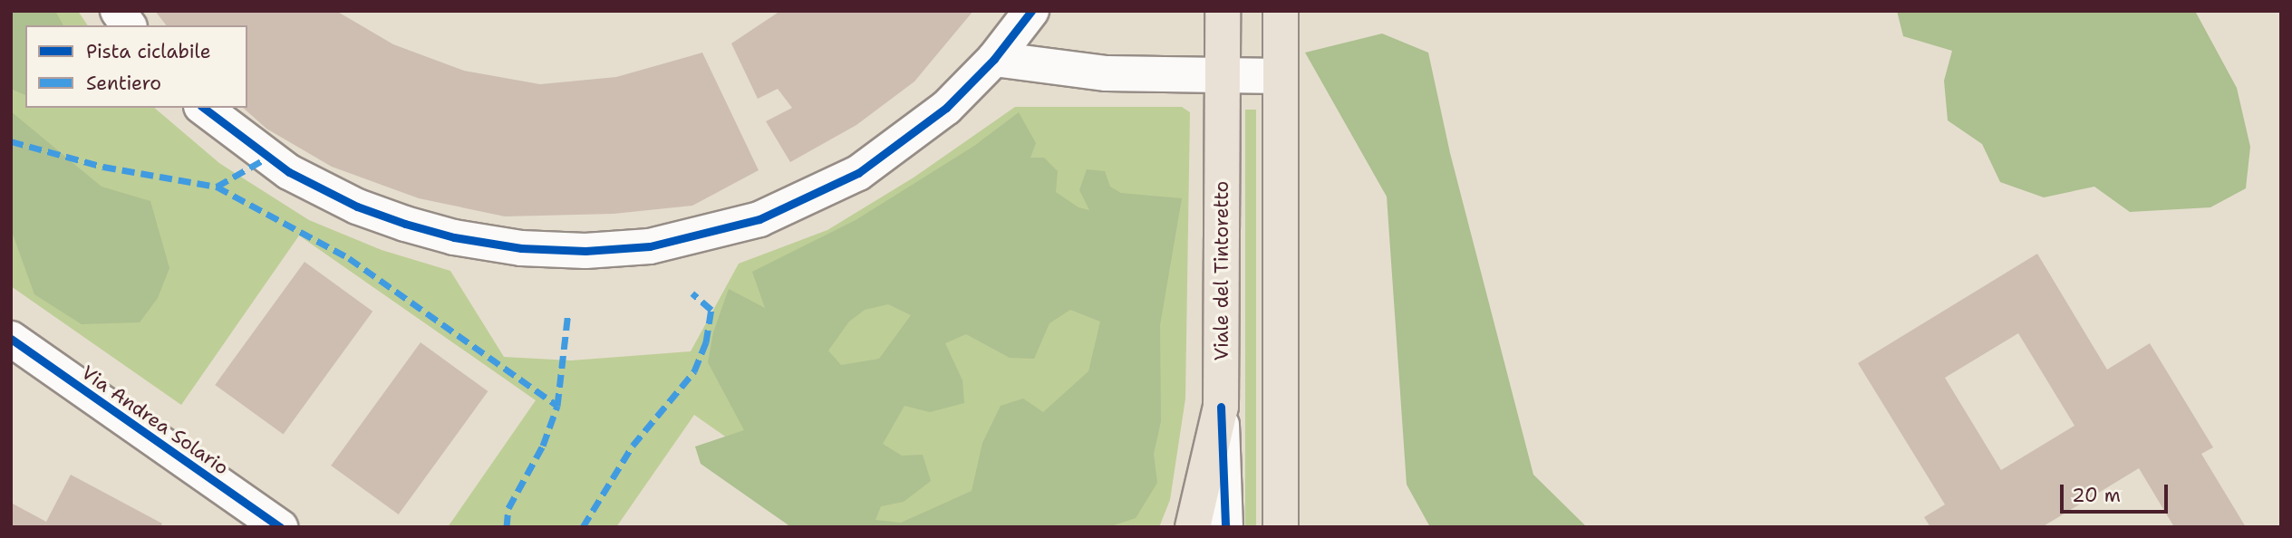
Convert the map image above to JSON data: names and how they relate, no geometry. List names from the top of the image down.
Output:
{
  "streets": {
    "main road": ["Viale del Tintoretto"],
    "street": ["Via Andrea Solario"]
  },
  "legend": ["Pista ciclabile", "Sentiero"],
  "scale_bar": "20 m"
}
